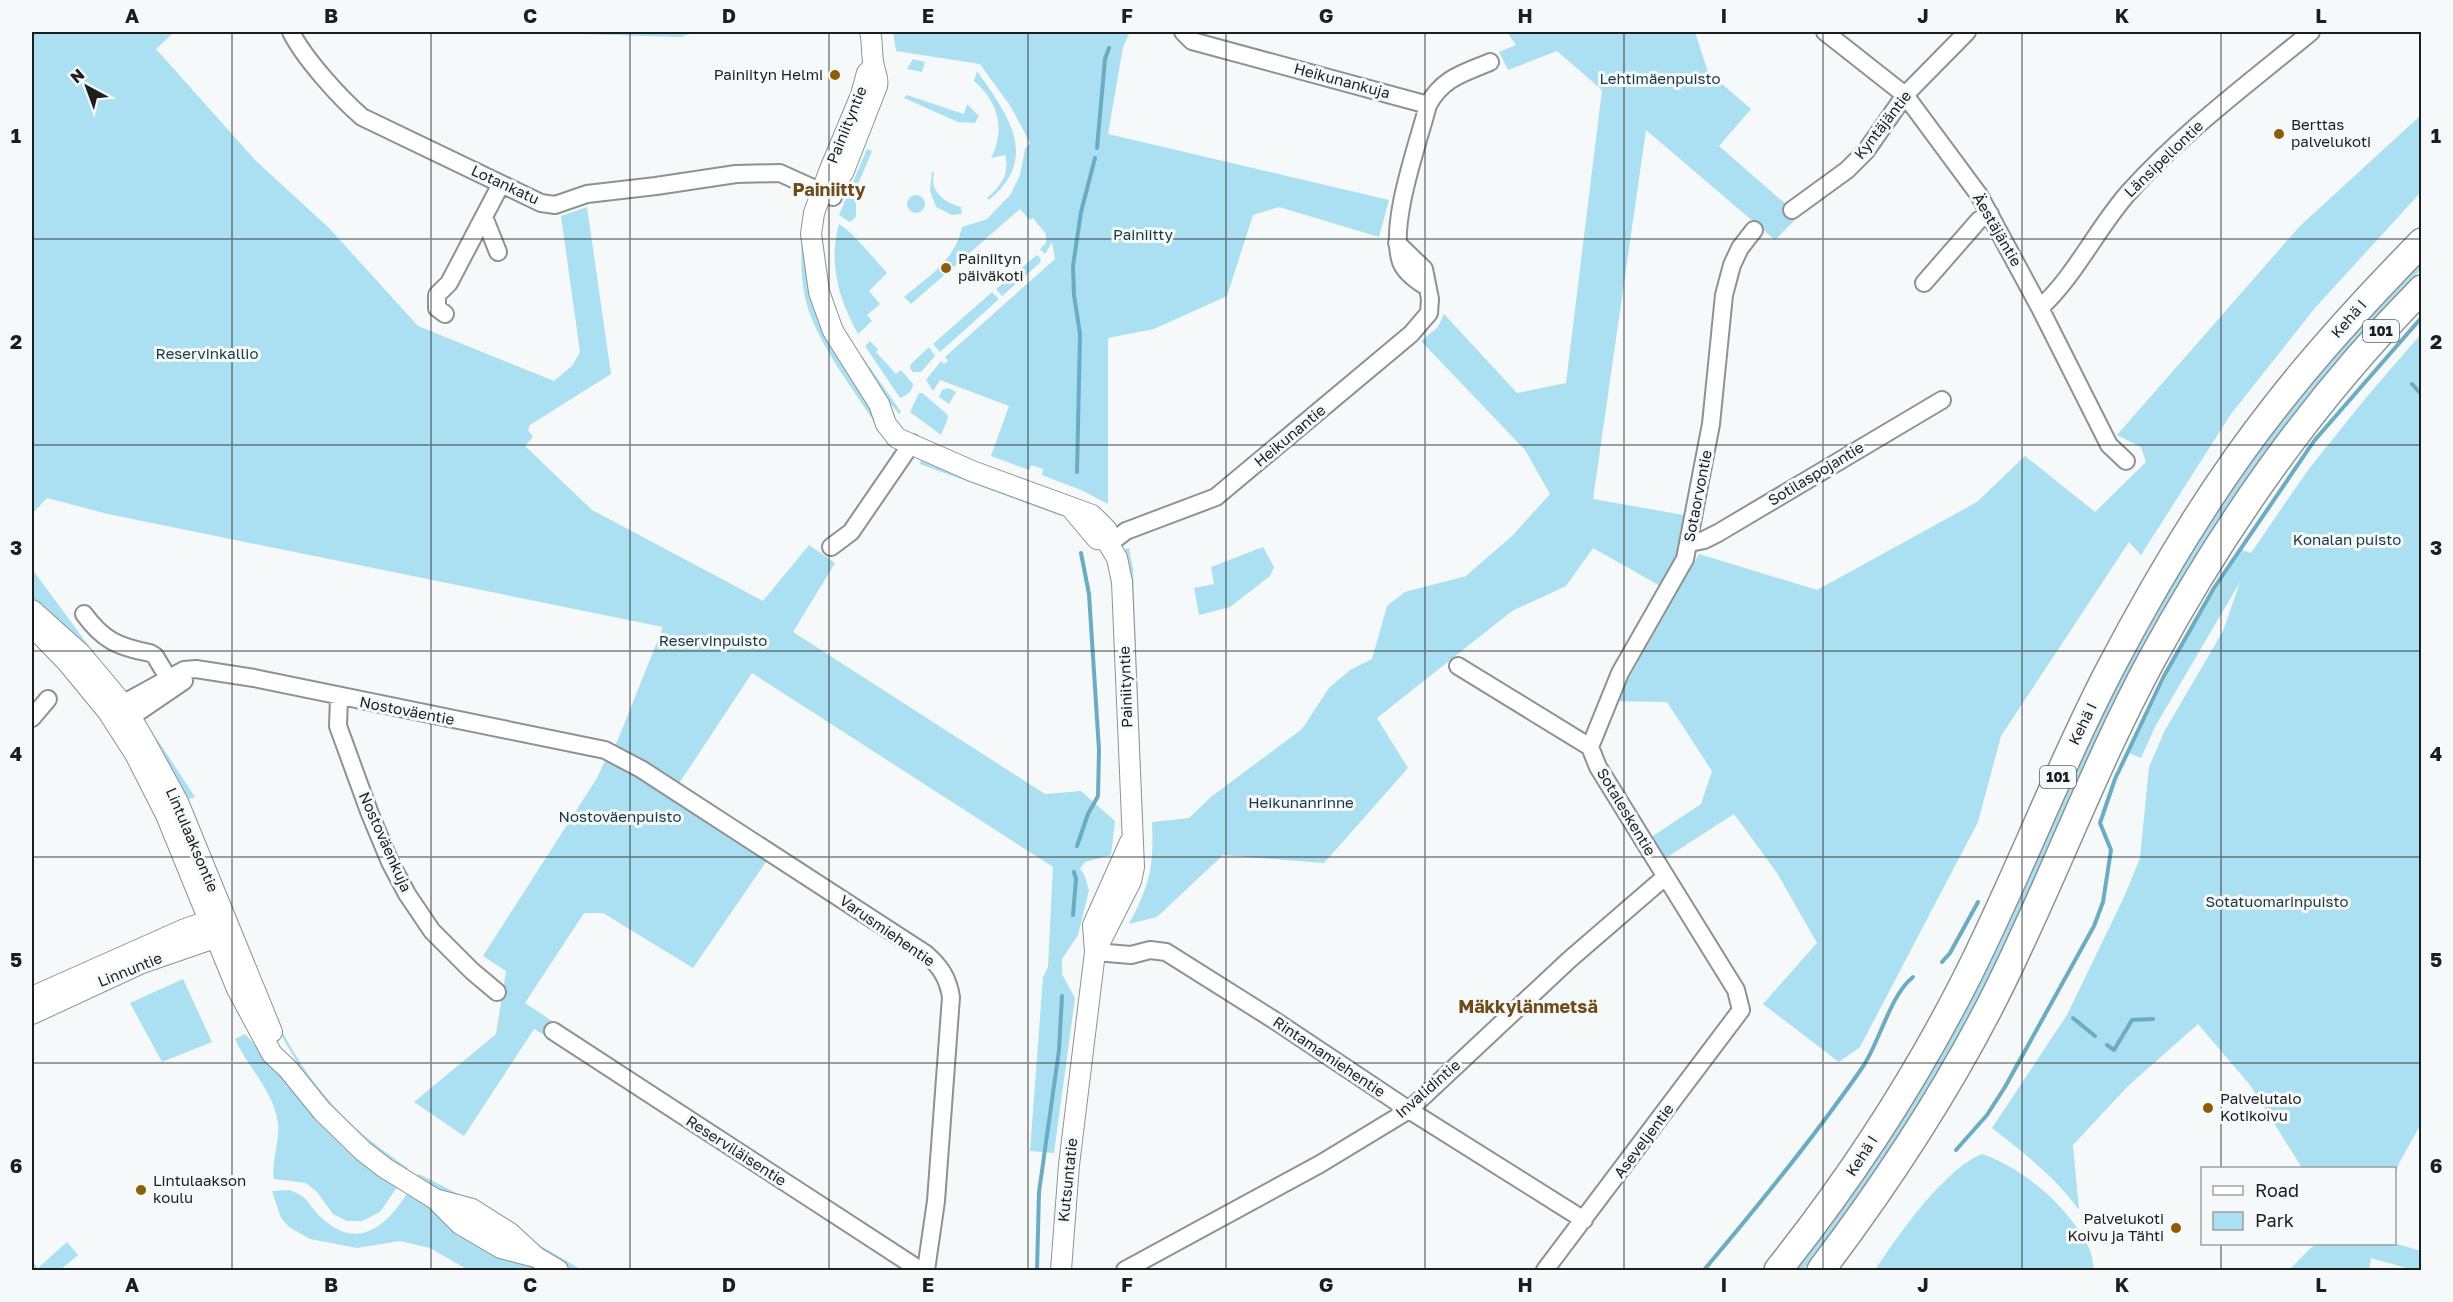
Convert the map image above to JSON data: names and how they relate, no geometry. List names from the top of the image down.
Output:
{
  "streets": {
    "highway": ["Kehä I", "101"],
    "street": [
      "Heikunankuja",
      "Painiityntie",
      "Kyntäjäntie",
      "Länsipellontie",
      "Lotankatu",
      "Äestäjäntie",
      "Heikunantie",
      "Sotilaspojantie",
      "Sotaorvontie",
      "Nostoväentie",
      "Sotaleskentie",
      "Lintulaaksontie",
      "Nostoväenkuja",
      "Varusmiehentie",
      "Linnuntie",
      "Rintamamiehentie",
      "Invalidintie",
      "Aseveljentie",
      "Reserviläisentie",
      "Kutsuntatie"
    ]
  },
  "crossings": [
    ["Heikunankuja", "Heikunantie"],
    ["Painiityntie", "Lotankatu"],
    ["Painiityntie", "Heikunantie"],
    ["Painiityntie", "Rintamamiehentie"],
    ["Painiityntie", "Kutsuntatie"],
    ["Kyntäjäntie", "Äestäjäntie"],
    ["Länsipellontie", "Äestäjäntie"],
    ["Kehä I", "101"],
    ["Sotilaspojantie", "Sotaorvontie"],
    ["Sotaorvontie", "Sotaleskentie"],
    ["Nostoväentie", "Lintulaaksontie"],
    ["Nostoväentie", "Nostoväenkuja"],
    ["Nostoväentie", "Varusmiehentie"],
    ["Sotaleskentie", "Invalidintie"],
    ["Sotaleskentie", "Aseveljentie"],
    ["Lintulaaksontie", "Linnuntie"],
    ["Rintamamiehentie", "Invalidintie"],
    ["Rintamamiehentie", "Aseveljentie"],
    ["Rintamamiehentie", "Kutsuntatie"]
  ],
  "districts": ["Painiitty", "Mäkkylänmetsä"],
  "parks": [
    "Lehtimäenpuisto",
    "Painiitty",
    "Reservinkallio",
    "Konalan puisto",
    "Reservinpuisto",
    "Heikunanrinne",
    "Nostoväenpuisto",
    "Sotatuomarinpuisto"
  ],
  "places": [
    "Painiityn Helmi",
    "Berttas palvelukoti",
    "Painiityn päiväkoti",
    "Palvelutalo Kotikoivu",
    "Lintulaakson koulu",
    "Palvelukoti Koivu ja Tähti"
  ],
  "legend": ["Road", "Park"],
  "north": "top left",
  "grid": {
    "columns": [
      "A",
      "B",
      "C",
      "D",
      "E",
      "F",
      "G",
      "H",
      "I",
      "J",
      "K",
      "L"
    ],
    "rows": [
      "1",
      "2",
      "3",
      "4",
      "5",
      "6"
    ]
  }
}
